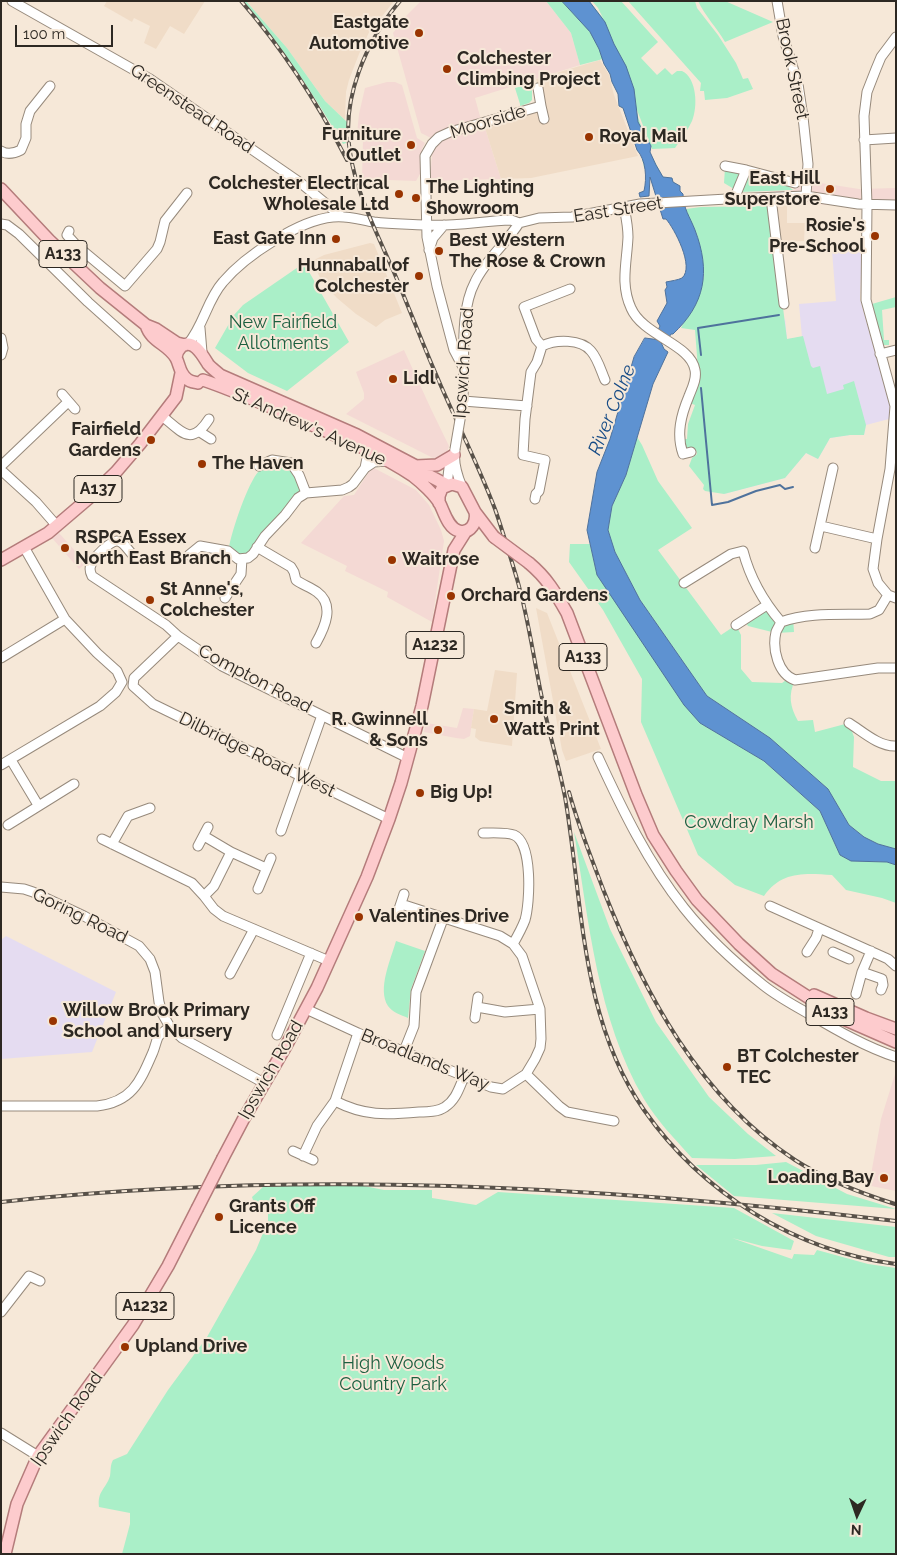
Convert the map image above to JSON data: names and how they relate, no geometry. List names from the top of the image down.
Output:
{
  "streets": {
    "main road": [
      "A133",
      "Ipswich Road",
      "St Andrew's Avenue",
      "A137",
      "A1232"
    ],
    "street": [
      "Brook Street",
      "Greenstead Road",
      "Moorside",
      "East Street",
      "Compton Road",
      "Dilbridge Road West",
      "Goring Road",
      "Broadlands Way"
    ]
  },
  "crossings": [
    ["Brook Street", "East Street"],
    ["Greenstead Road", "East Street"],
    ["Moorside", "East Street"],
    ["Moorside", "Ipswich Road"],
    ["East Street", "Ipswich Road"],
    ["A133", "Ipswich Road"],
    ["A133", "St Andrew's Avenue"],
    ["A133", "A137"],
    ["Ipswich Road", "St Andrew's Avenue"],
    ["Ipswich Road", "Compton Road"],
    ["Ipswich Road", "Dilbridge Road West"],
    ["Ipswich Road", "Goring Road"],
    ["Ipswich Road", "Broadlands Way"],
    ["St Andrew's Avenue", "A137"],
    ["Compton Road", "Dilbridge Road West"]
  ],
  "water": ["River Colne"],
  "parks": ["New Fairfield Allotments", "Cowdray Marsh", "High Woods Country Park"],
  "places": [
    "Eastgate Automotive",
    "Colchester Climbing Project",
    "Royal Mail",
    "Furniture Outlet",
    "East Hill Superstore",
    "Colchester Electrical Wholesale Ltd",
    "The Lighting Showroom",
    "Rosie's Pre-School",
    "East Gate Inn",
    "Best Western The Rose & Crown",
    "Hunnaball of Colchester",
    "Lidl",
    "Fairfield Gardens",
    "The Haven",
    "RSPCA Essex North East Branch",
    "Waitrose",
    "Orchard Gardens",
    "St Anne's, Colchester",
    "Smith & Watts Print",
    "R. Gwinnell & Sons",
    "Big Up!",
    "Valentines Drive",
    "Willow Brook Primary School and Nursery",
    "BT Colchester TEC",
    "Loading Bay",
    "Grants Off Licence",
    "Upland Drive"
  ],
  "scale_bar": "100 m",
  "north": "bottom"
}
